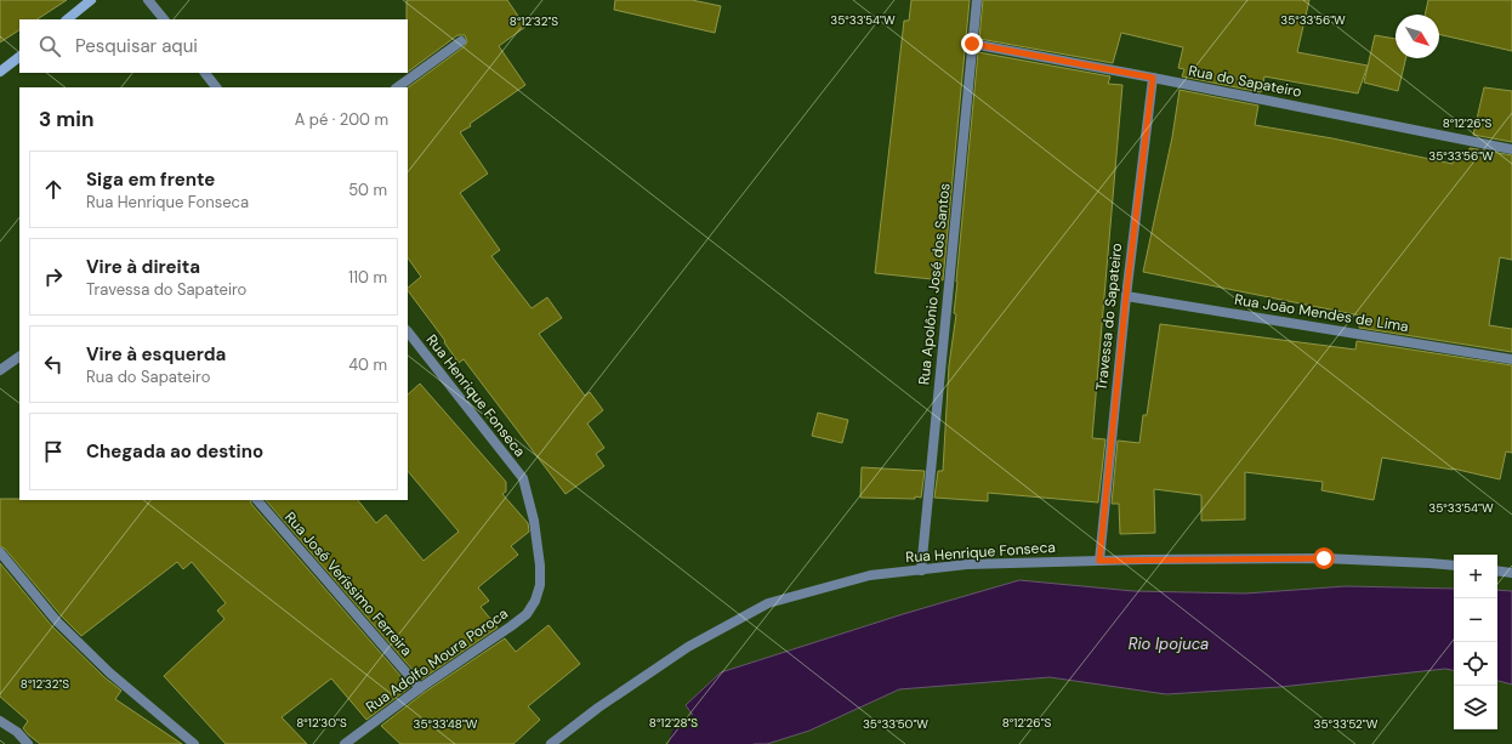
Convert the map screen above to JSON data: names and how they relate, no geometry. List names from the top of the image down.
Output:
{
  "streets": {
    "street": [
      "Rua do Sapateiro",
      "Rua Apolônio José dos Santos",
      "Rua João Mendes de Lima",
      "Travessa do Sapateiro",
      "Rua Henrique Fonseca",
      "Rua José Veríssimo Ferreira",
      "Rua Adolfo Moura Poroca"
    ]
  },
  "crossings": [
    ["Rua do Sapateiro", "Rua Apolônio José dos Santos"],
    ["Rua do Sapateiro", "Travessa do Sapateiro"],
    ["Rua Apolônio José dos Santos", "Rua Henrique Fonseca"],
    ["Rua João Mendes de Lima", "Travessa do Sapateiro"],
    ["Travessa do Sapateiro", "Rua Henrique Fonseca"],
    ["Rua Henrique Fonseca", "Rua Adolfo Moura Poroca"],
    ["Rua José Veríssimo Ferreira", "Rua Adolfo Moura Poroca"]
  ],
  "water": ["Rio Ipojuca"],
  "north": "bottom right",
  "page": {
    "search": "Pesquisar aqui",
    "heading": ["3 min", "A pé · 200 m"],
    "list": [
      ["Siga em frente", "Rua Henrique Fonseca", "50 m"],
      ["Vire à direita", "Travessa do Sapateiro", "110 m"],
      ["Vire à esquerda", "Rua do Sapateiro", "40 m"],
      "Chegada ao destino"
    ],
    "map_buttons": ["+", "−"]
  },
  "coordinates": [
    "35°33'54\"W",
    "35°33'56\"W",
    "8°12'32\"S",
    "8°12'26\"S",
    "8°12'30\"S",
    "8°12'28\"S",
    "35°33'48\"W",
    "35°33'50\"W",
    "35°33'52\"W"
  ]
}
